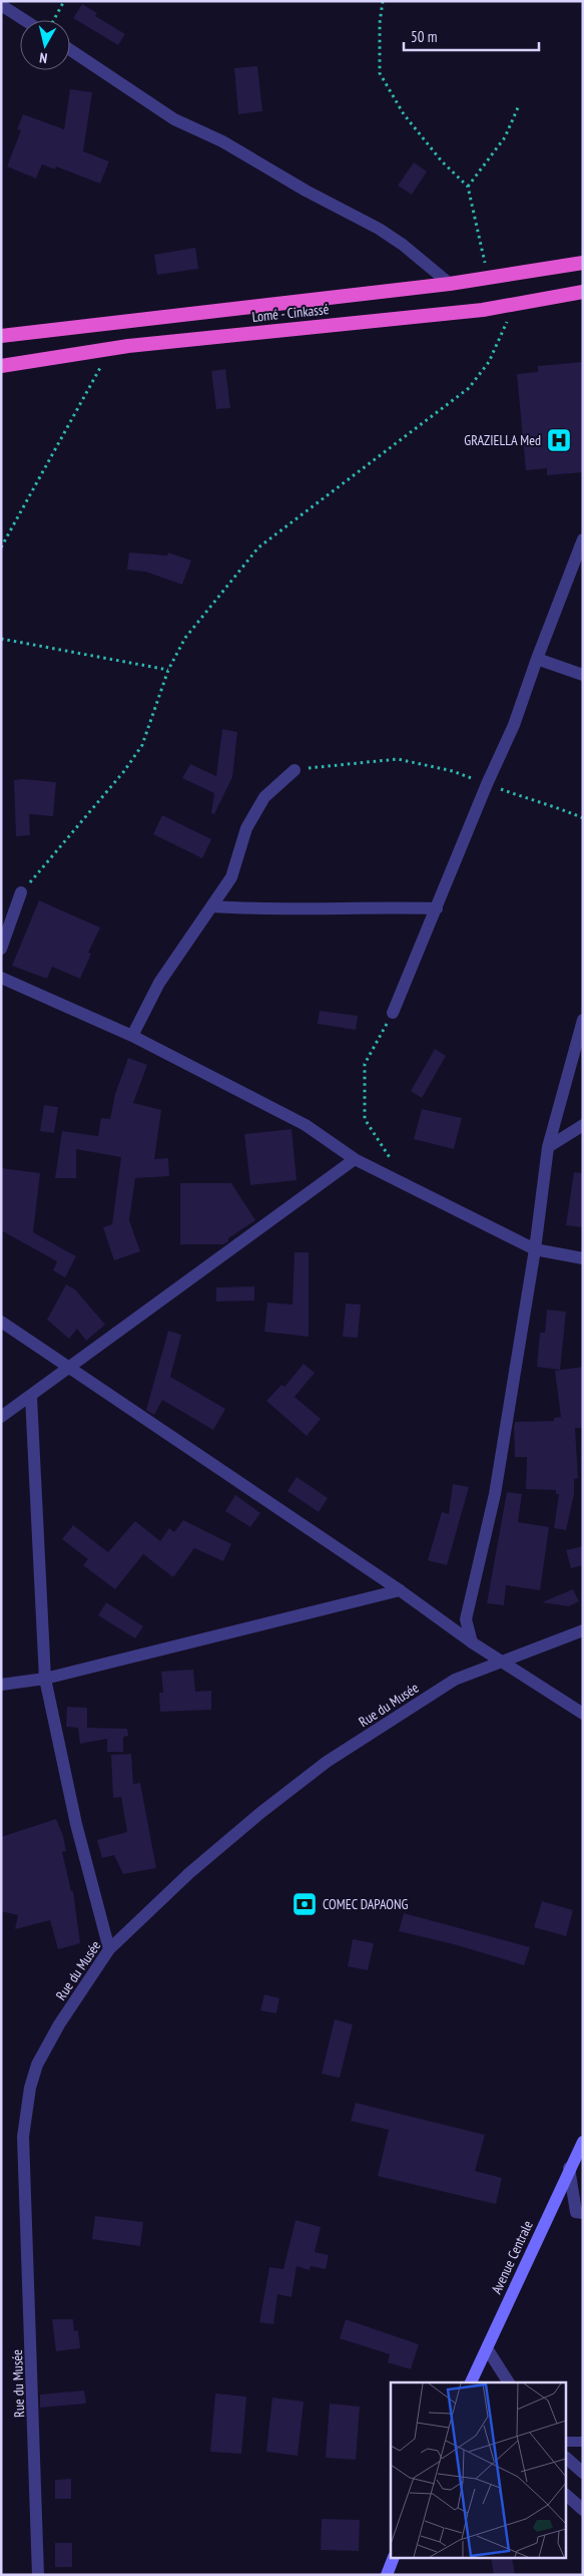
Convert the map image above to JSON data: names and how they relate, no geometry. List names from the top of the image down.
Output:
{
  "streets": {
    "highway": ["Lomé - Cinkassé"],
    "main road": ["Avenue Centrale"],
    "street": ["Rue du Musée"]
  },
  "places": {
    "hospital": ["GRAZIELLA Med"],
    "bank": ["COMEC DAPAONG"]
  },
  "scale_bar": "50 m",
  "north": "bottom"
}
